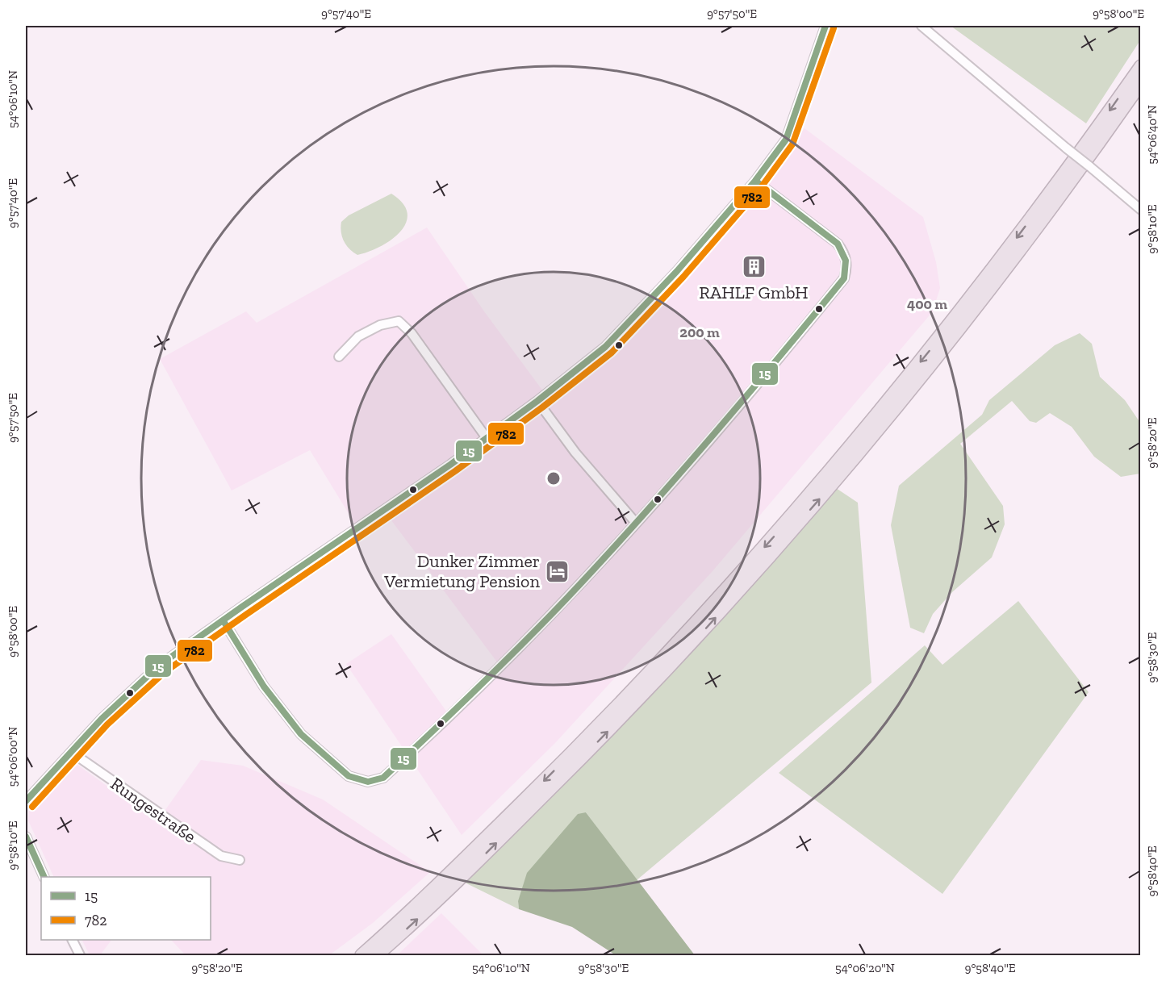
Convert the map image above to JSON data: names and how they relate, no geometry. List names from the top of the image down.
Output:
{
  "streets": {
    "street": ["Rungestraße"]
  },
  "places": {
    "building": ["RAHLF GmbH"],
    "hotel": ["Dunker Zimmer Vermietung Pension"]
  },
  "lines": ["transit line 15", "transit line 782"],
  "legend": ["15", "782"],
  "coordinates": [
    "9°57'40\"E",
    "9°57'50\"E",
    "9°58'00\"E",
    "54°06'10\"N",
    "54°06'40\"N",
    "9°58'10\"E",
    "9°58'20\"E",
    "9°58'30\"E",
    "54°06'00\"N",
    "9°58'40\"E",
    "54°06'20\"N"
  ],
  "rings": ["400 m", "200 m"]
}
